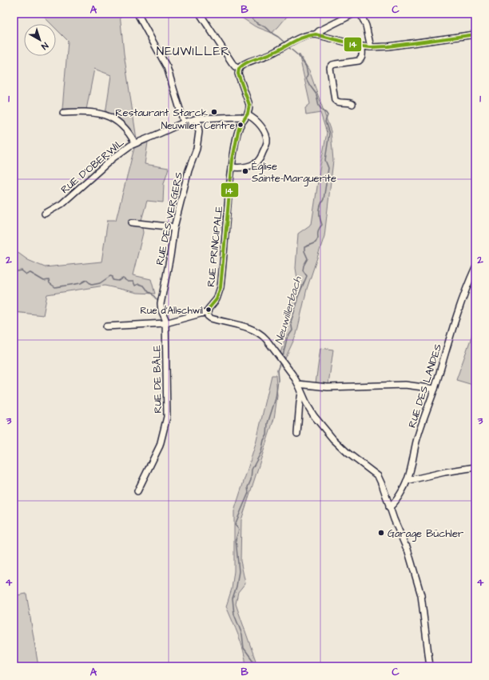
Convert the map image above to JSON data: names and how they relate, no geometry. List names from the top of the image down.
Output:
{
  "streets": {
    "street": [
      "RUE D'OBERWIL",
      "RUE DES VERGERS",
      "RUE PRINCIPALE",
      "RUE DE BÂLE",
      "RUE DES LANDES"
    ]
  },
  "crossings": [
    ["RUE D'OBERWIL", "RUE DES VERGERS"],
    ["RUE D'OBERWIL", "RUE PRINCIPALE"],
    ["RUE DES VERGERS", "RUE DE BÂLE"]
  ],
  "districts": ["NEUWILLER"],
  "water": ["Neuwillerbach"],
  "places": [
    "Restaurant Starck",
    "Neuwiller Centre",
    "Église Sainte-Marguerite",
    "Rue d'Allschwil",
    "Garage Büchler"
  ],
  "lines": ["transit line 14"],
  "north": "bottom right",
  "grid": {
    "columns": ["A", "B", "C"],
    "rows": [
      "1",
      "2",
      "3",
      "4"
    ]
  }
}
